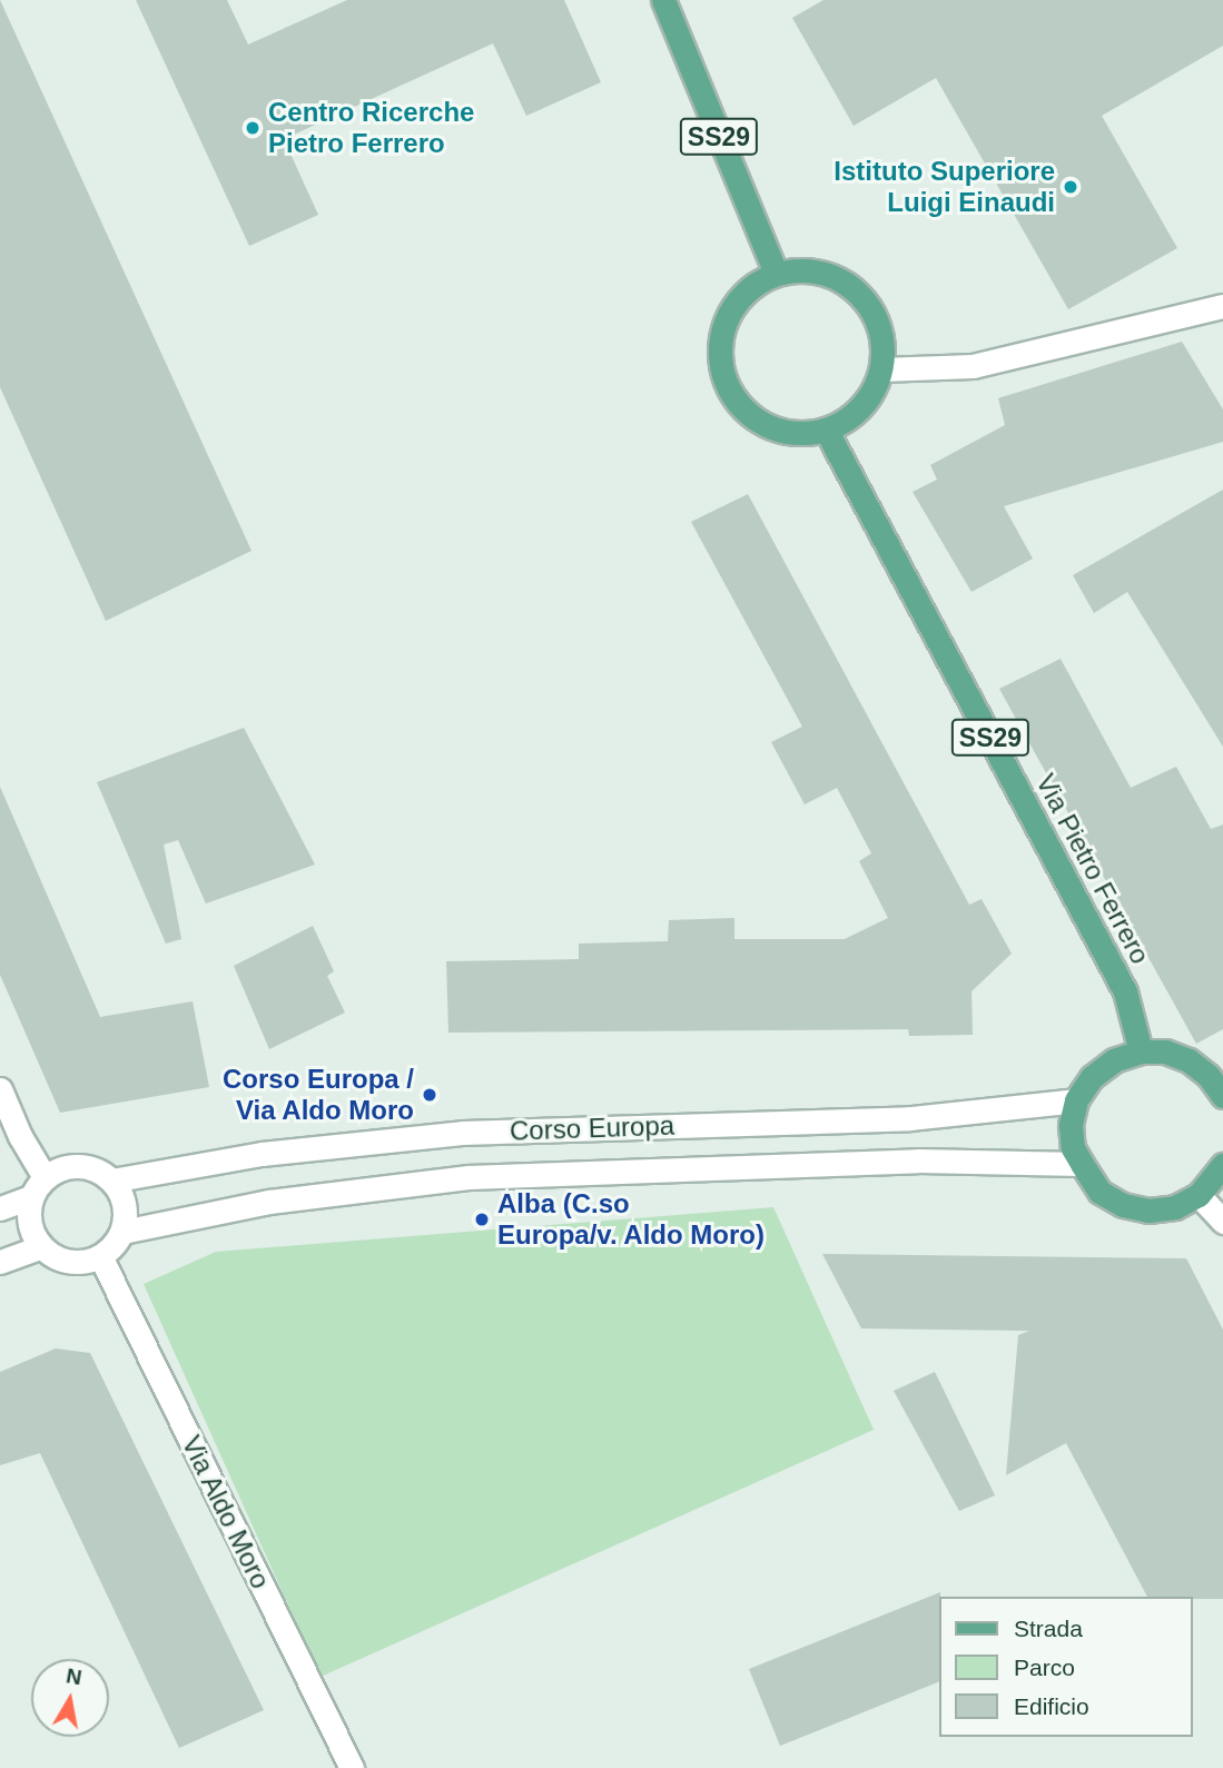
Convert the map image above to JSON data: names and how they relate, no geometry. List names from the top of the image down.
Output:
{
  "streets": {
    "main road": [
      "SS29",
      "Via Pietro Ferrero",
      "Corso Europa",
      "Via Aldo Moro"
    ]
  },
  "crossings": [
    ["SS29", "Via Pietro Ferrero"],
    ["Corso Europa", "Via Aldo Moro"]
  ],
  "places": [
    "Centro Ricerche Pietro Ferrero",
    "Istituto Superiore Luigi Einaudi",
    "Corso Europa / Via Aldo Moro",
    "Alba (C.so Europa/v. Aldo Moro)"
  ],
  "legend": ["Strada", "Parco", "Edificio"],
  "north": "top"
}
